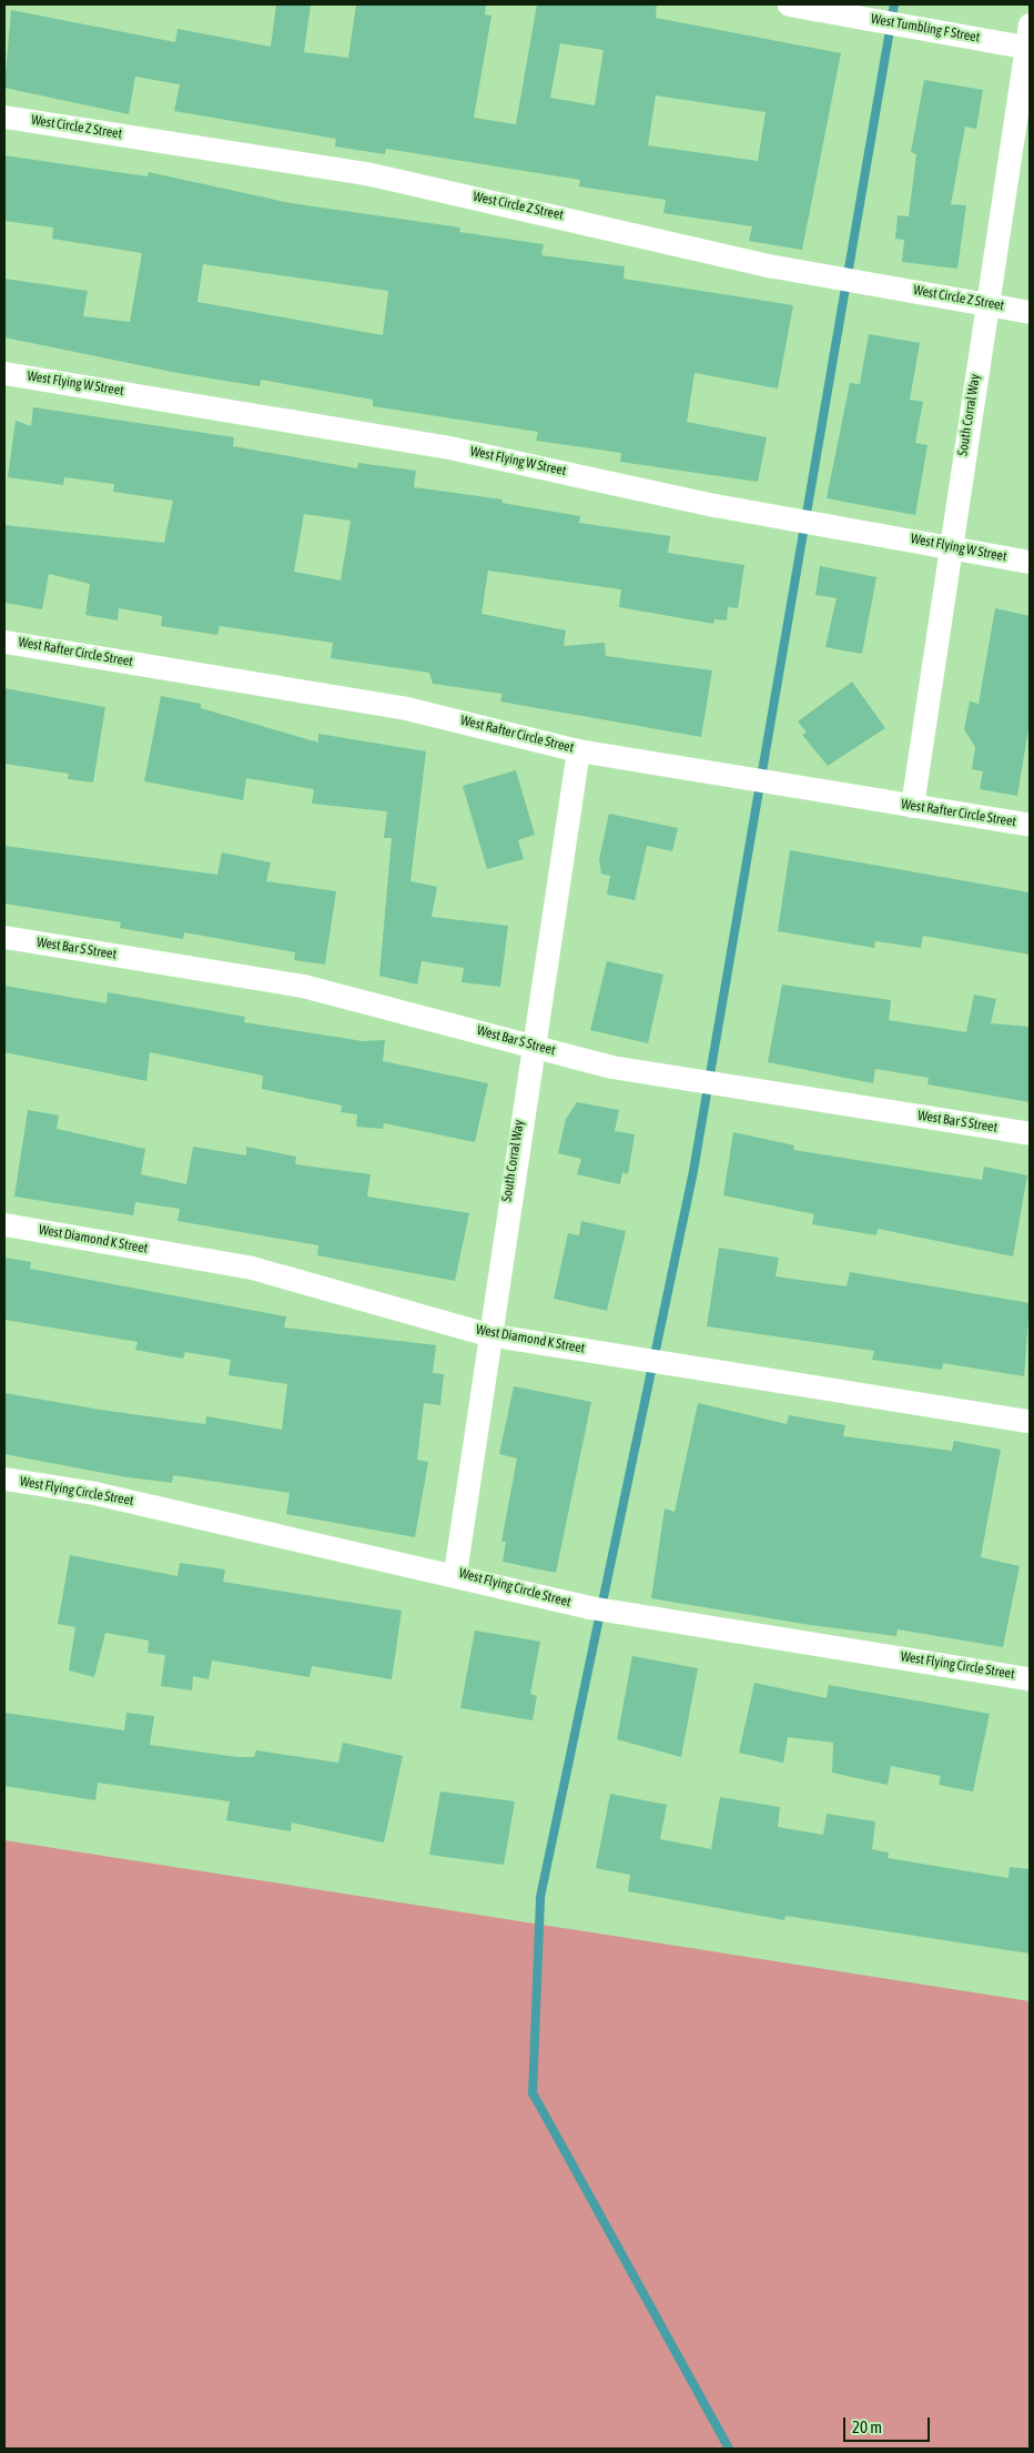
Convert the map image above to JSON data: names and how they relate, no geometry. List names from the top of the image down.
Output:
{
  "streets": {
    "street": [
      "West Tumbling F Street",
      "West Circle Z Street",
      "West Flying W Street",
      "South Corral Way",
      "West Rafter Circle Street",
      "West Bar S Street",
      "West Diamond K Street",
      "West Flying Circle Street"
    ]
  },
  "crossings": [
    ["West Tumbling F Street", "South Corral Way"],
    ["West Circle Z Street", "South Corral Way"],
    ["West Flying W Street", "South Corral Way"],
    ["South Corral Way", "West Rafter Circle Street"],
    ["South Corral Way", "West Bar S Street"],
    ["South Corral Way", "West Diamond K Street"],
    ["South Corral Way", "West Flying Circle Street"]
  ],
  "scale_bar": "20 m"
}
